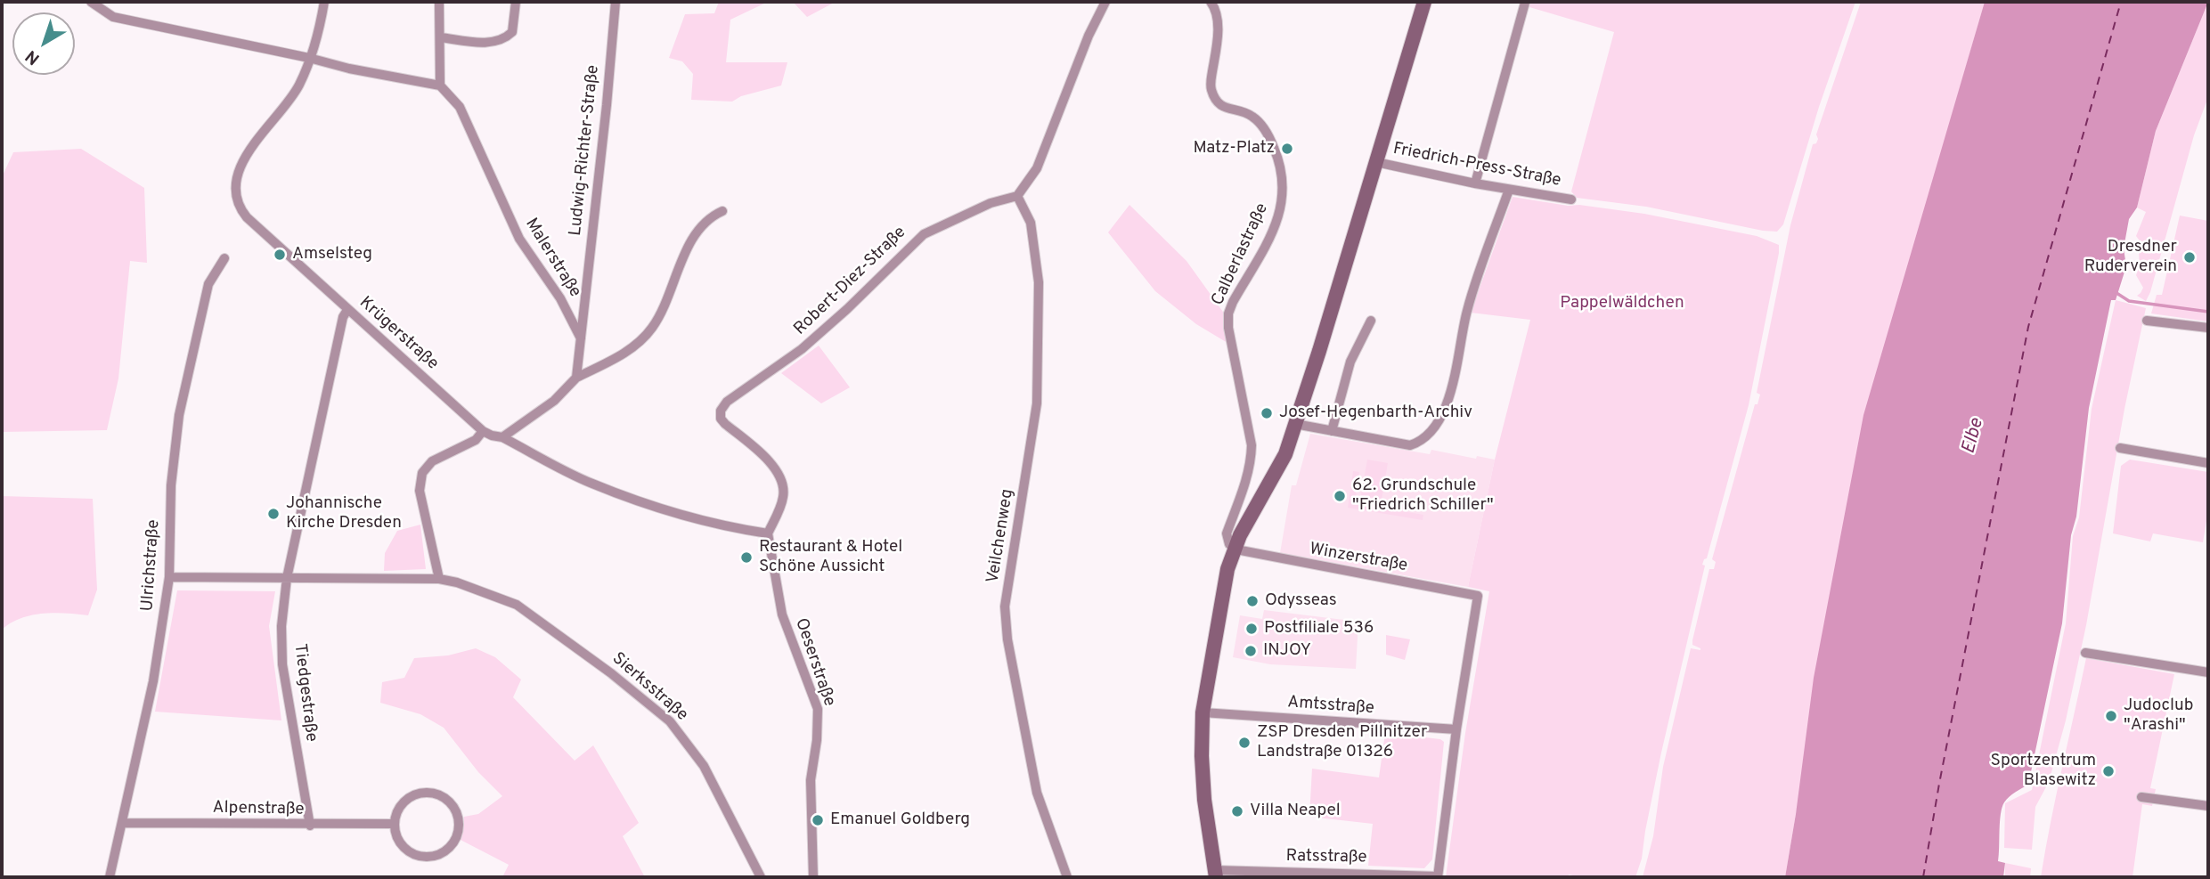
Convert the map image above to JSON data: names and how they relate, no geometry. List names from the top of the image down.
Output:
{
  "streets": {
    "street": [
      "Ludwig-Richter-Straße",
      "Friedrich-Press-Straße",
      "Calberlastraße",
      "Malerstraße",
      "Robert-Diez-Straße",
      "Krügerstraße",
      "Veilchenweg",
      "Winzerstraße",
      "Ulrichstraße",
      "Oeserstraße",
      "Sierksstraße",
      "Tiedgestraße",
      "Amtsstraße",
      "Alpenstraße",
      "Ratsstraße"
    ]
  },
  "crossings": [
    ["Ludwig-Richter-Straße", "Malerstraße"],
    ["Calberlastraße", "Winzerstraße"],
    ["Robert-Diez-Straße", "Krügerstraße"],
    ["Robert-Diez-Straße", "Veilchenweg"],
    ["Robert-Diez-Straße", "Oeserstraße"],
    ["Krügerstraße", "Oeserstraße"],
    ["Krügerstraße", "Tiedgestraße"],
    ["Winzerstraße", "Amtsstraße"],
    ["Ulrichstraße", "Alpenstraße"],
    ["Sierksstraße", "Tiedgestraße"],
    ["Tiedgestraße", "Alpenstraße"]
  ],
  "water": ["Elbe"],
  "parks": ["Pappelwäldchen"],
  "places": [
    "Matz-Platz",
    "Amselsteg",
    "Dresdner Ruderverein",
    "Josef-Hegenbarth-Archiv",
    "62. Grundschule \"Friedrich Schiller\"",
    "Johannische Kirche Dresden",
    "Restaurant & Hotel Schöne Aussicht",
    "Odysseas",
    "Postfiliale 536",
    "INJOY",
    "Judoclub \"Arashi\"",
    "ZSP Dresden Pillnitzer Landstraße 01326",
    "Sportzentrum Blasewitz",
    "Villa Neapel",
    "Emanuel Goldberg"
  ],
  "north": "bottom left"
}
